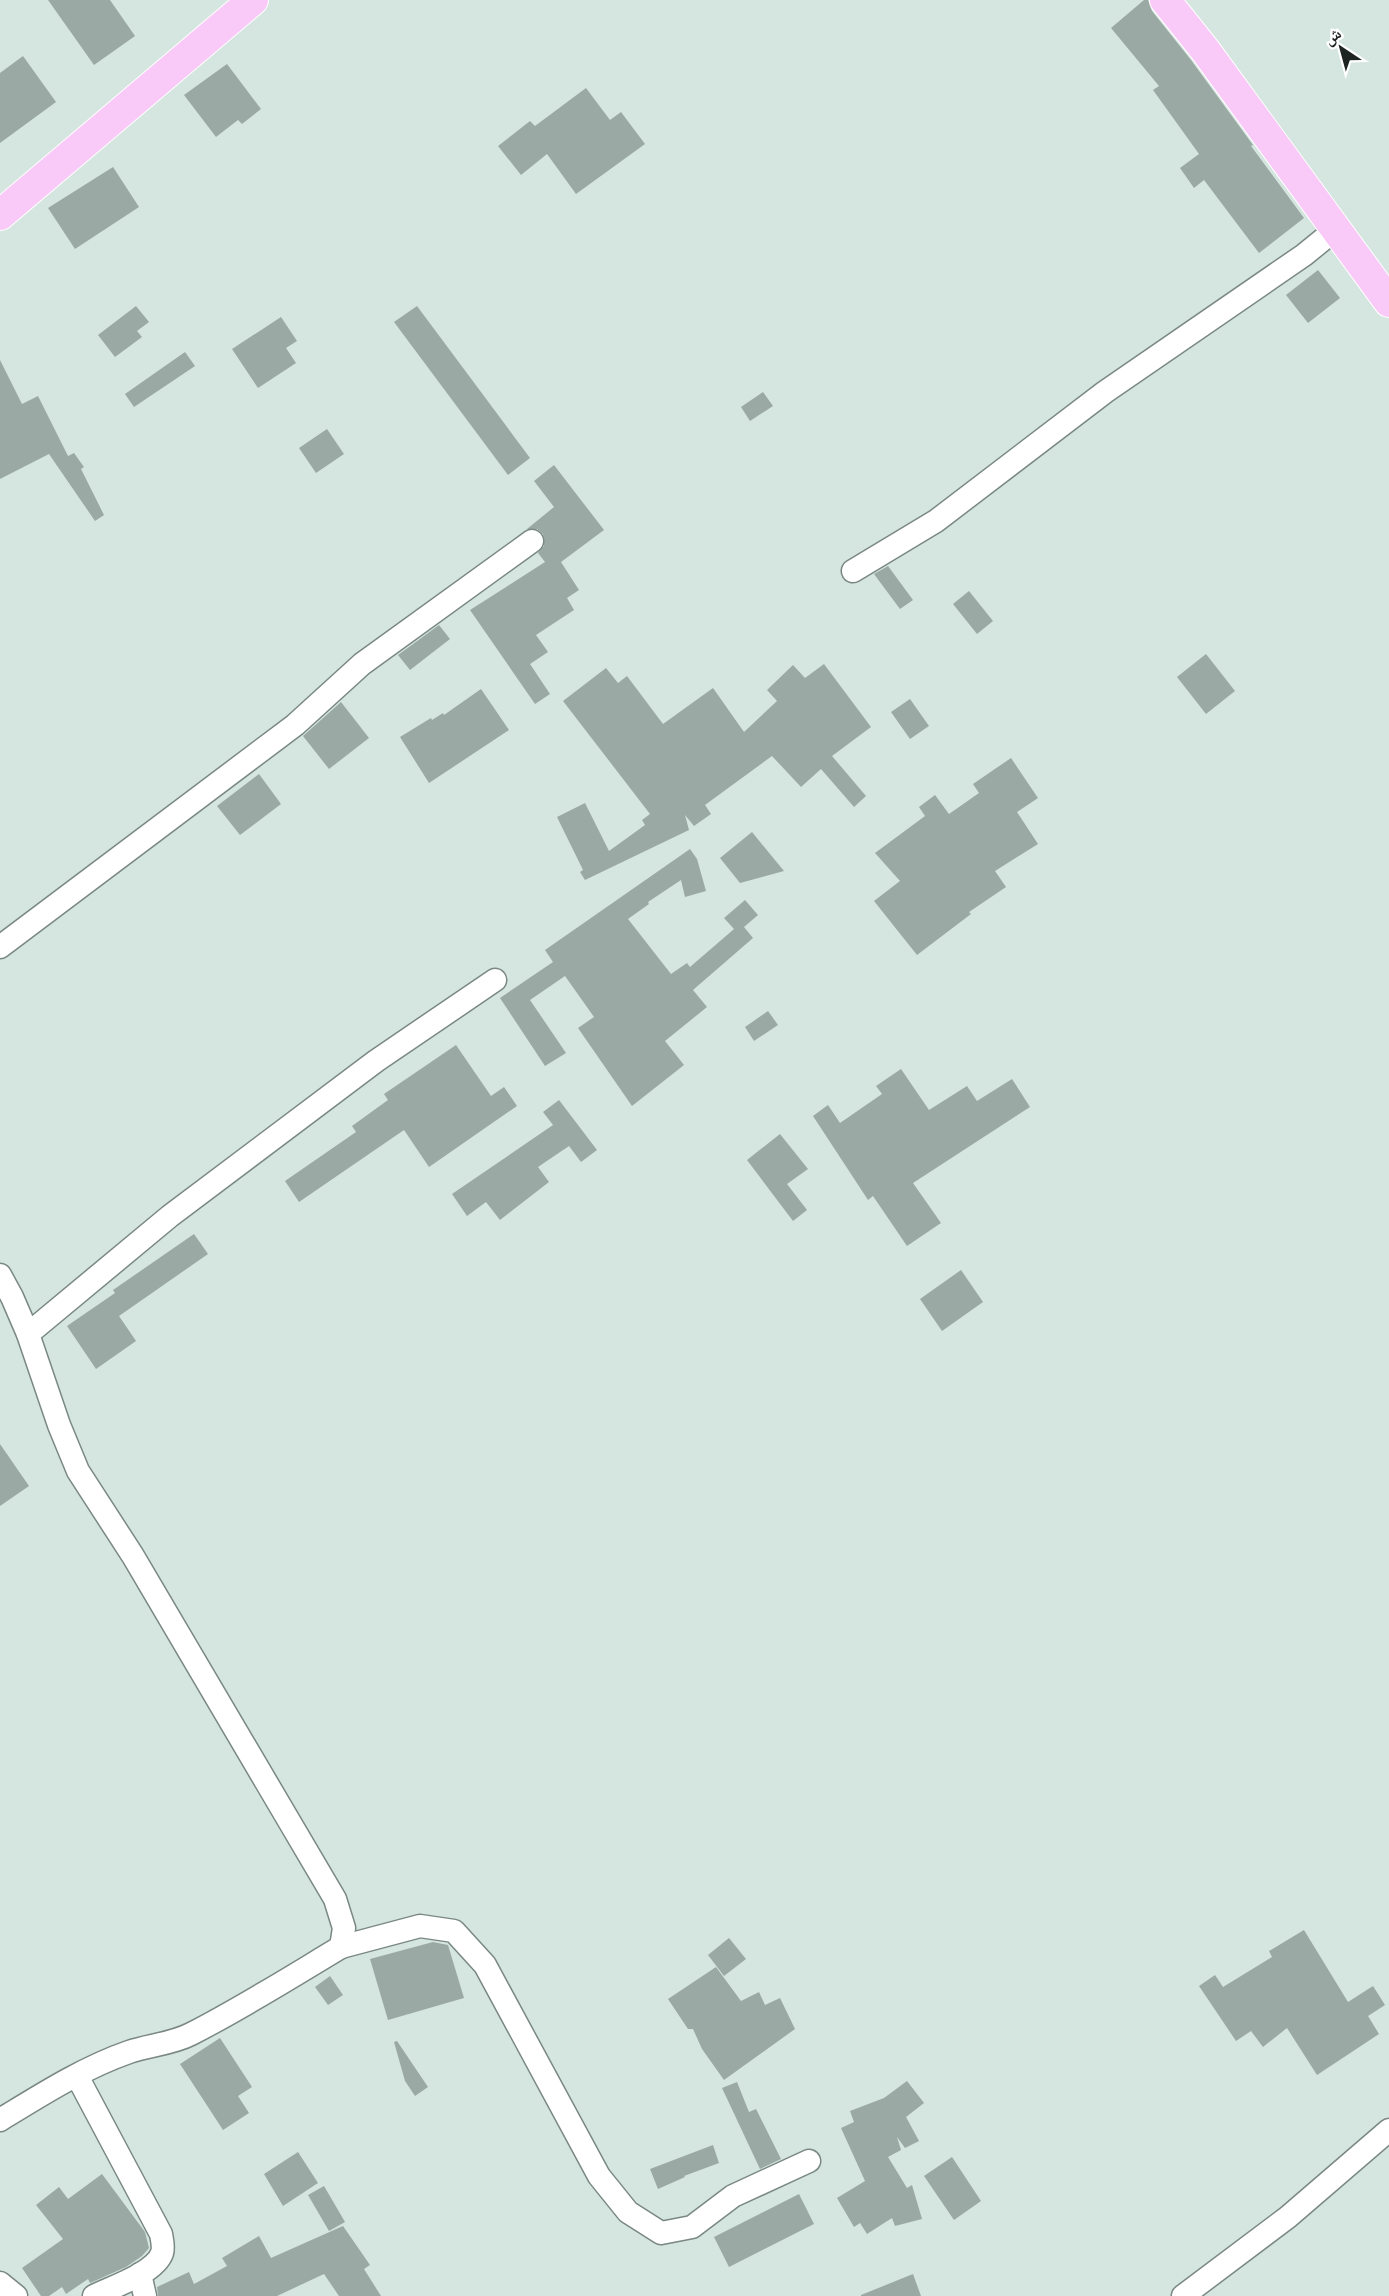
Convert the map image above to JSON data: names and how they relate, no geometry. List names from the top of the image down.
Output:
{
  "north": "top left"
}
